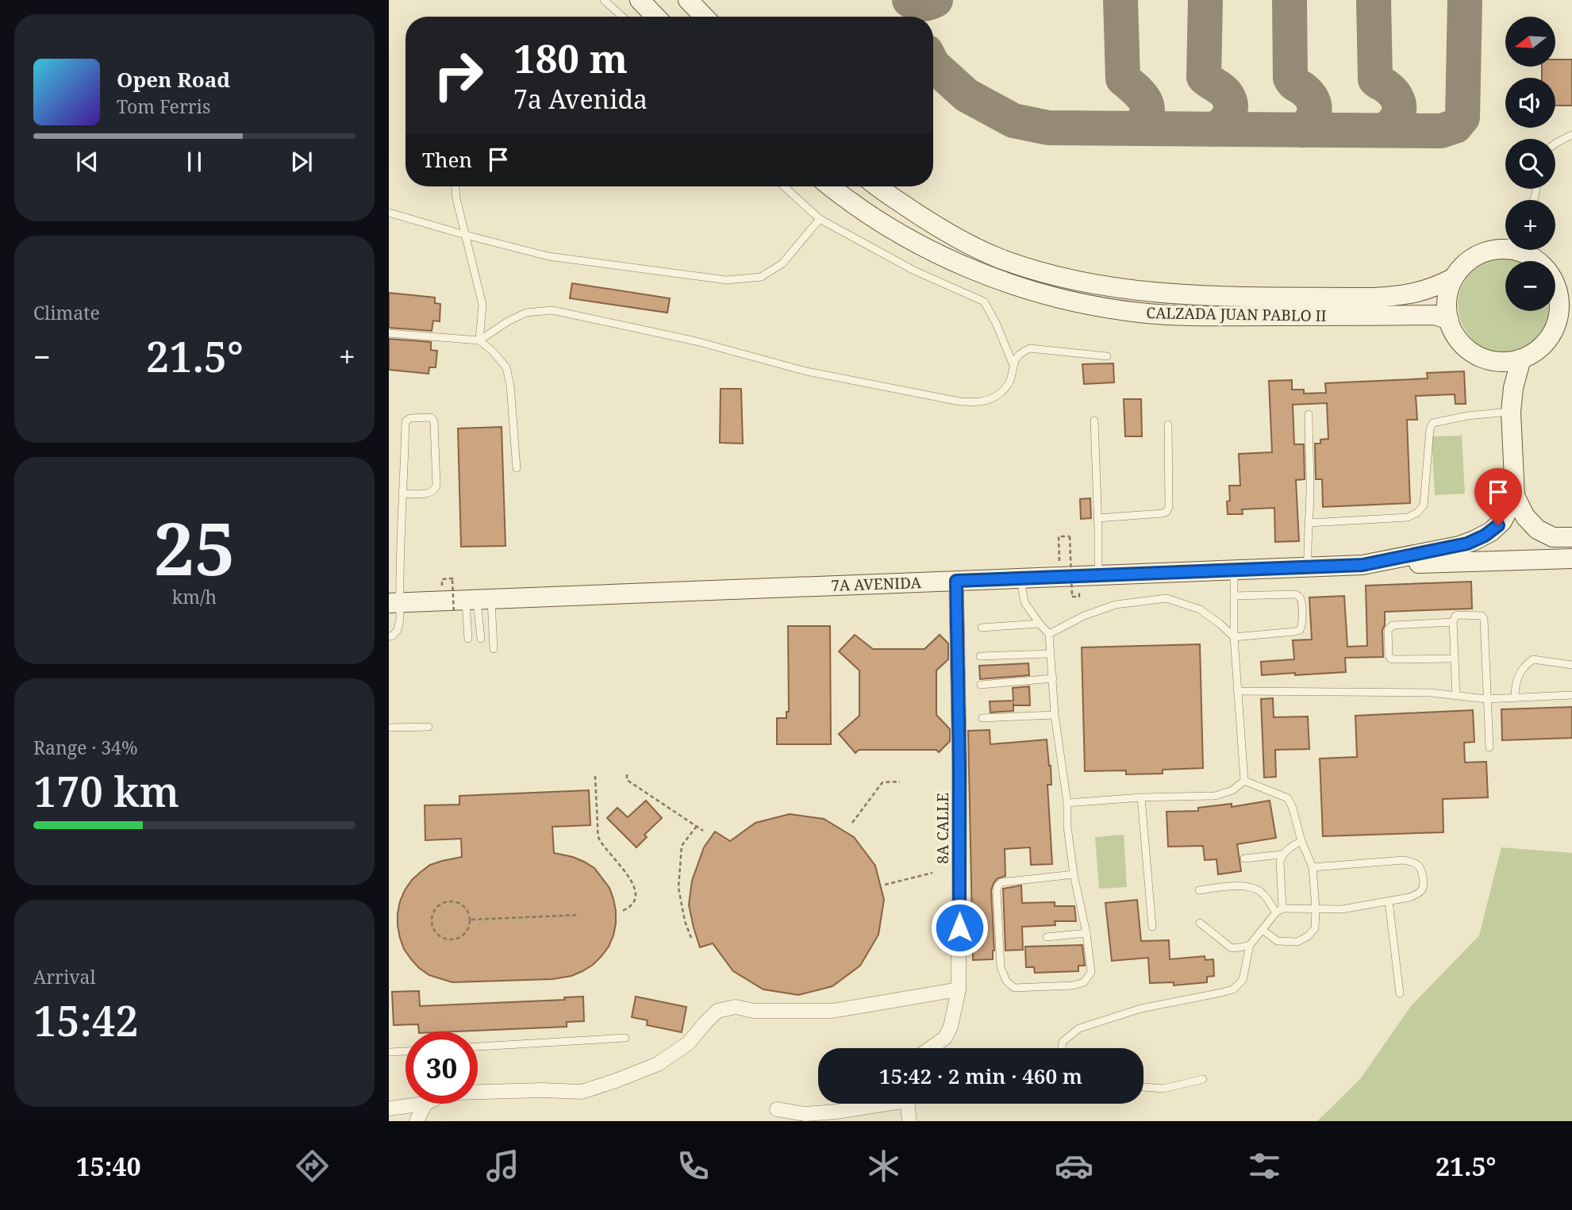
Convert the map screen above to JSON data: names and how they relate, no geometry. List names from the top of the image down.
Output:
{
  "streets": {
    "main road": ["CALZADA JUAN PABLO II", "7A AVENIDA"],
    "street": ["8A CALLE"]
  },
  "crossings": [
    ["7A AVENIDA", "8A CALLE"]
  ],
  "north": "left",
  "page": {
    "map_buttons": ["+", "−"],
    "turn": ["180 m", "7a Avenida"],
    "song": ["Open Road", "Tom Ferris"],
    "then": "Then",
    "tile": [
      "Climate",
      ["25", "km/h"],
      ["Range · 34%", "170 km"],
      ["Arrival", "15:42"]
    ],
    "heat": ["−", "21.5°", "+"],
    "limit": "30",
    "trip": "15:42 · 2 min · 460 m",
    "tabs": ["15:40", "21.5°"]
  }
}
